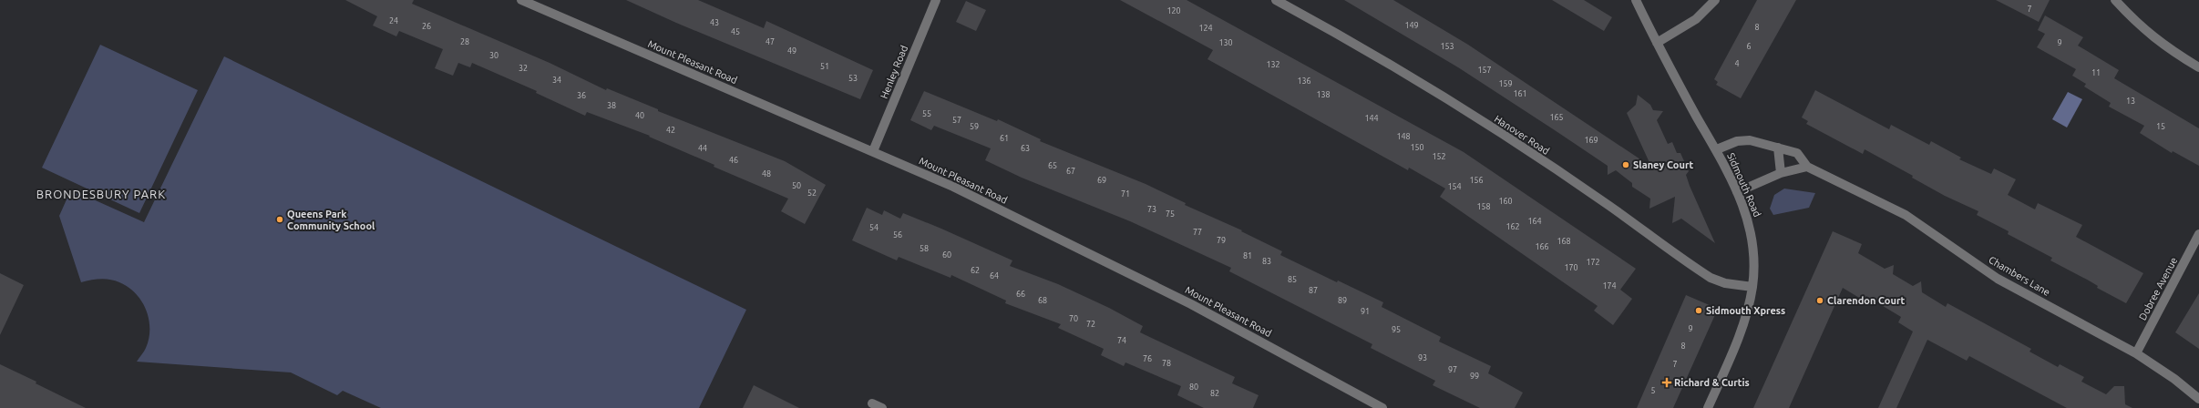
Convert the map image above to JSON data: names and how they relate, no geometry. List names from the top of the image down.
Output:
{
  "streets": {
    "street": [
      "Mount Pleasant Road",
      "Henley Road",
      "Hanover Road",
      "Sidmouth Road",
      "Chambers Lane",
      "Dobree Avenue"
    ]
  },
  "crossings": [
    ["Mount Pleasant Road", "Henley Road"],
    ["Hanover Road", "Sidmouth Road"],
    ["Sidmouth Road", "Chambers Lane"],
    ["Chambers Lane", "Dobree Avenue"]
  ],
  "districts": ["BRONDESBURY PARK"],
  "places": {
    "other": [
      "Slaney Court",
      "Queens Park Community School",
      "Clarendon Court",
      "Sidmouth Xpress"
    ],
    "health": ["Richard & Curtis"]
  },
  "house_numbers": [
    "7",
    "120",
    "24",
    "43",
    "149",
    "26",
    "8",
    "124",
    "45",
    "28",
    "47",
    "130",
    "9",
    "153",
    "6",
    "49",
    "30",
    "4",
    "132",
    "51",
    "32",
    "157",
    "11",
    "53",
    "34",
    "136",
    "159",
    "161",
    "138",
    "36",
    "13",
    "38",
    "55",
    "40",
    "165",
    "144",
    "57",
    "59",
    "15",
    "42",
    "148",
    "61",
    "169",
    "150",
    "44",
    "63",
    "152",
    "46",
    "65",
    "67",
    "48",
    "69",
    "156",
    "50",
    "154",
    "52",
    "71",
    "160",
    "158",
    "73",
    "75",
    "164",
    "162",
    "54",
    "77",
    "56",
    "79",
    "168",
    "166",
    "58",
    "60",
    "81",
    "83",
    "172",
    "170",
    "62",
    "64",
    "85",
    "174",
    "87",
    "66",
    "68",
    "89",
    "91",
    "70",
    "72",
    "9",
    "95",
    "74",
    "8",
    "93",
    "76",
    "78",
    "7",
    "97",
    "99",
    "80",
    "5",
    "82"
  ]
}
